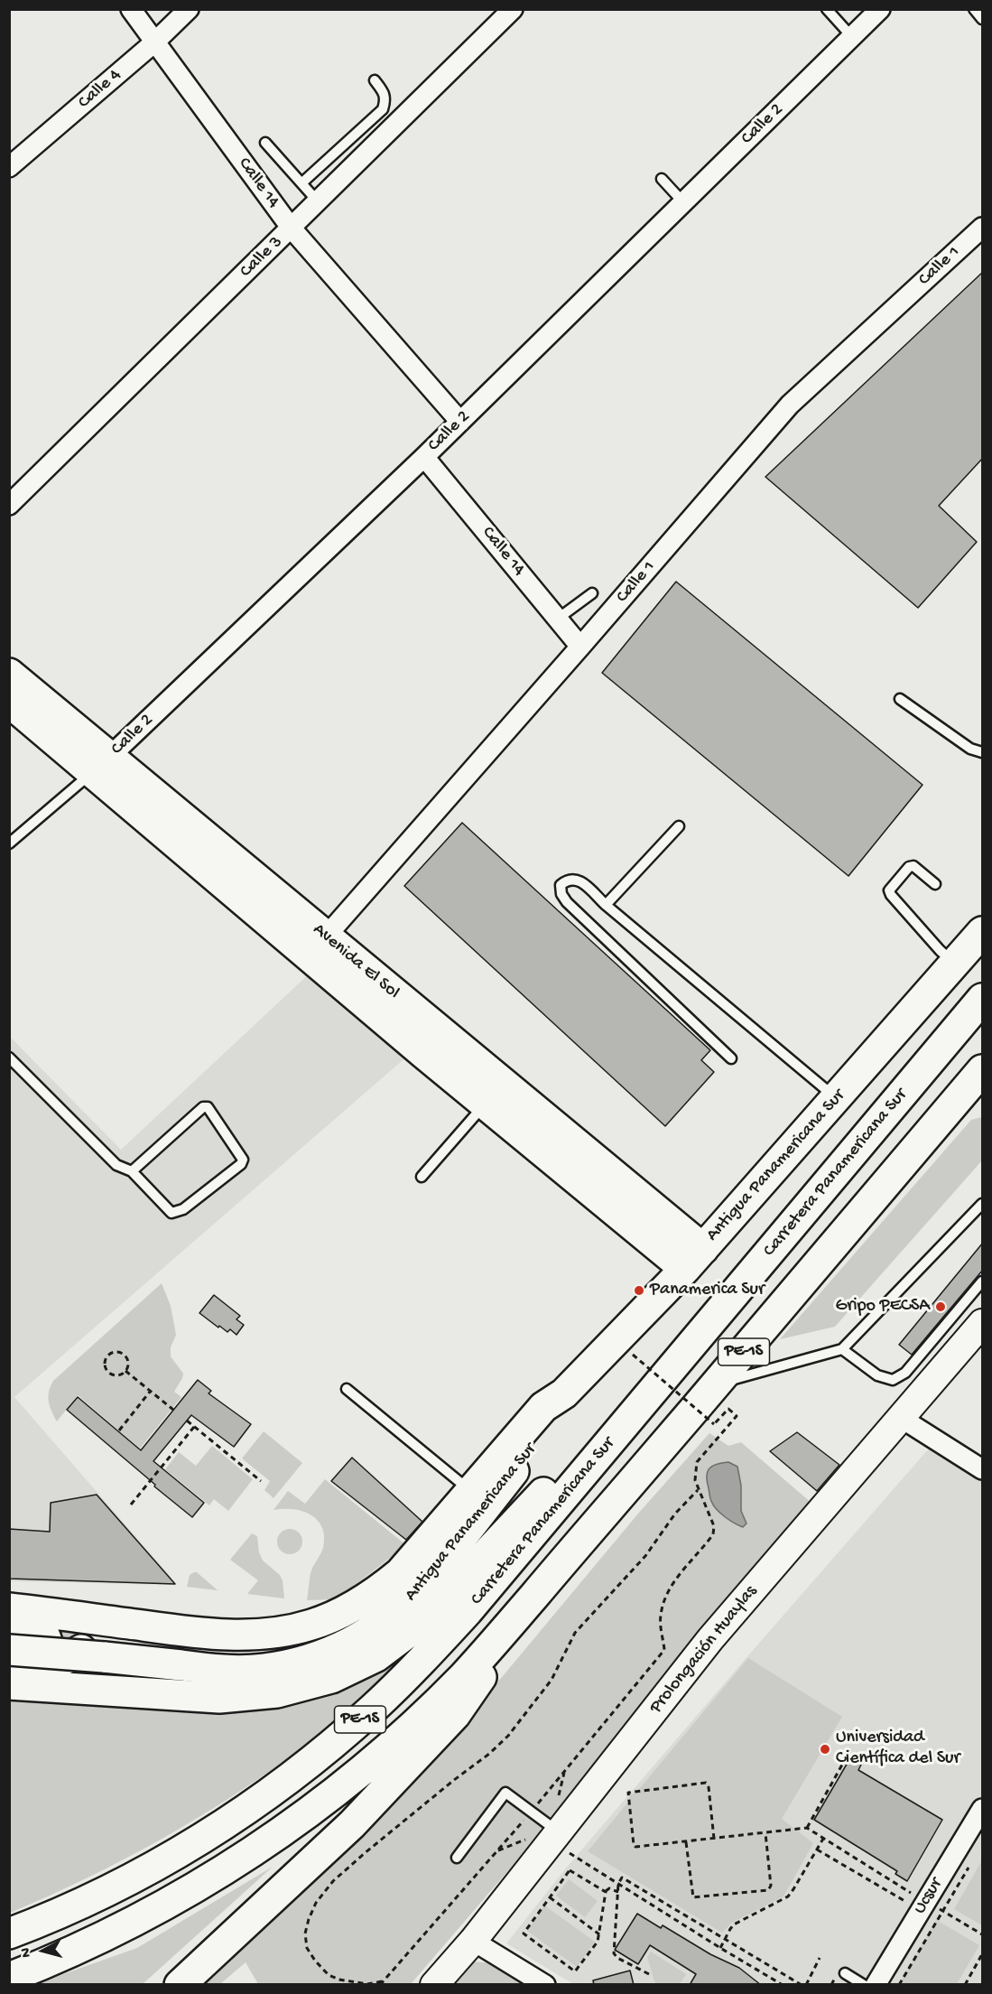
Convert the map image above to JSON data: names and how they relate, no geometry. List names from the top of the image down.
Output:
{
  "streets": {
    "main road": [
      "Avenida El Sol",
      "Antigua Panamericana Sur",
      "Carretera Panamericana Sur",
      "PE-1S"
    ],
    "street": [
      "Calle 4",
      "Calle 2",
      "Calle 14",
      "Calle 3",
      "Calle 1",
      "Prolongación Huaylas",
      "Ucsur"
    ]
  },
  "crossings": [
    ["Calle 4", "Calle 14"],
    ["Calle 2", "Calle 14"],
    ["Calle 2", "Avenida El Sol"],
    ["Calle 14", "Calle 3"],
    ["Calle 14", "Calle 1"],
    ["Calle 1", "Avenida El Sol"],
    ["Avenida El Sol", "Antigua Panamericana Sur"]
  ],
  "places": ["Panamerica Sur", "Gripo PECSA", "Universidad Científica del Sur"],
  "north": "left"
}
